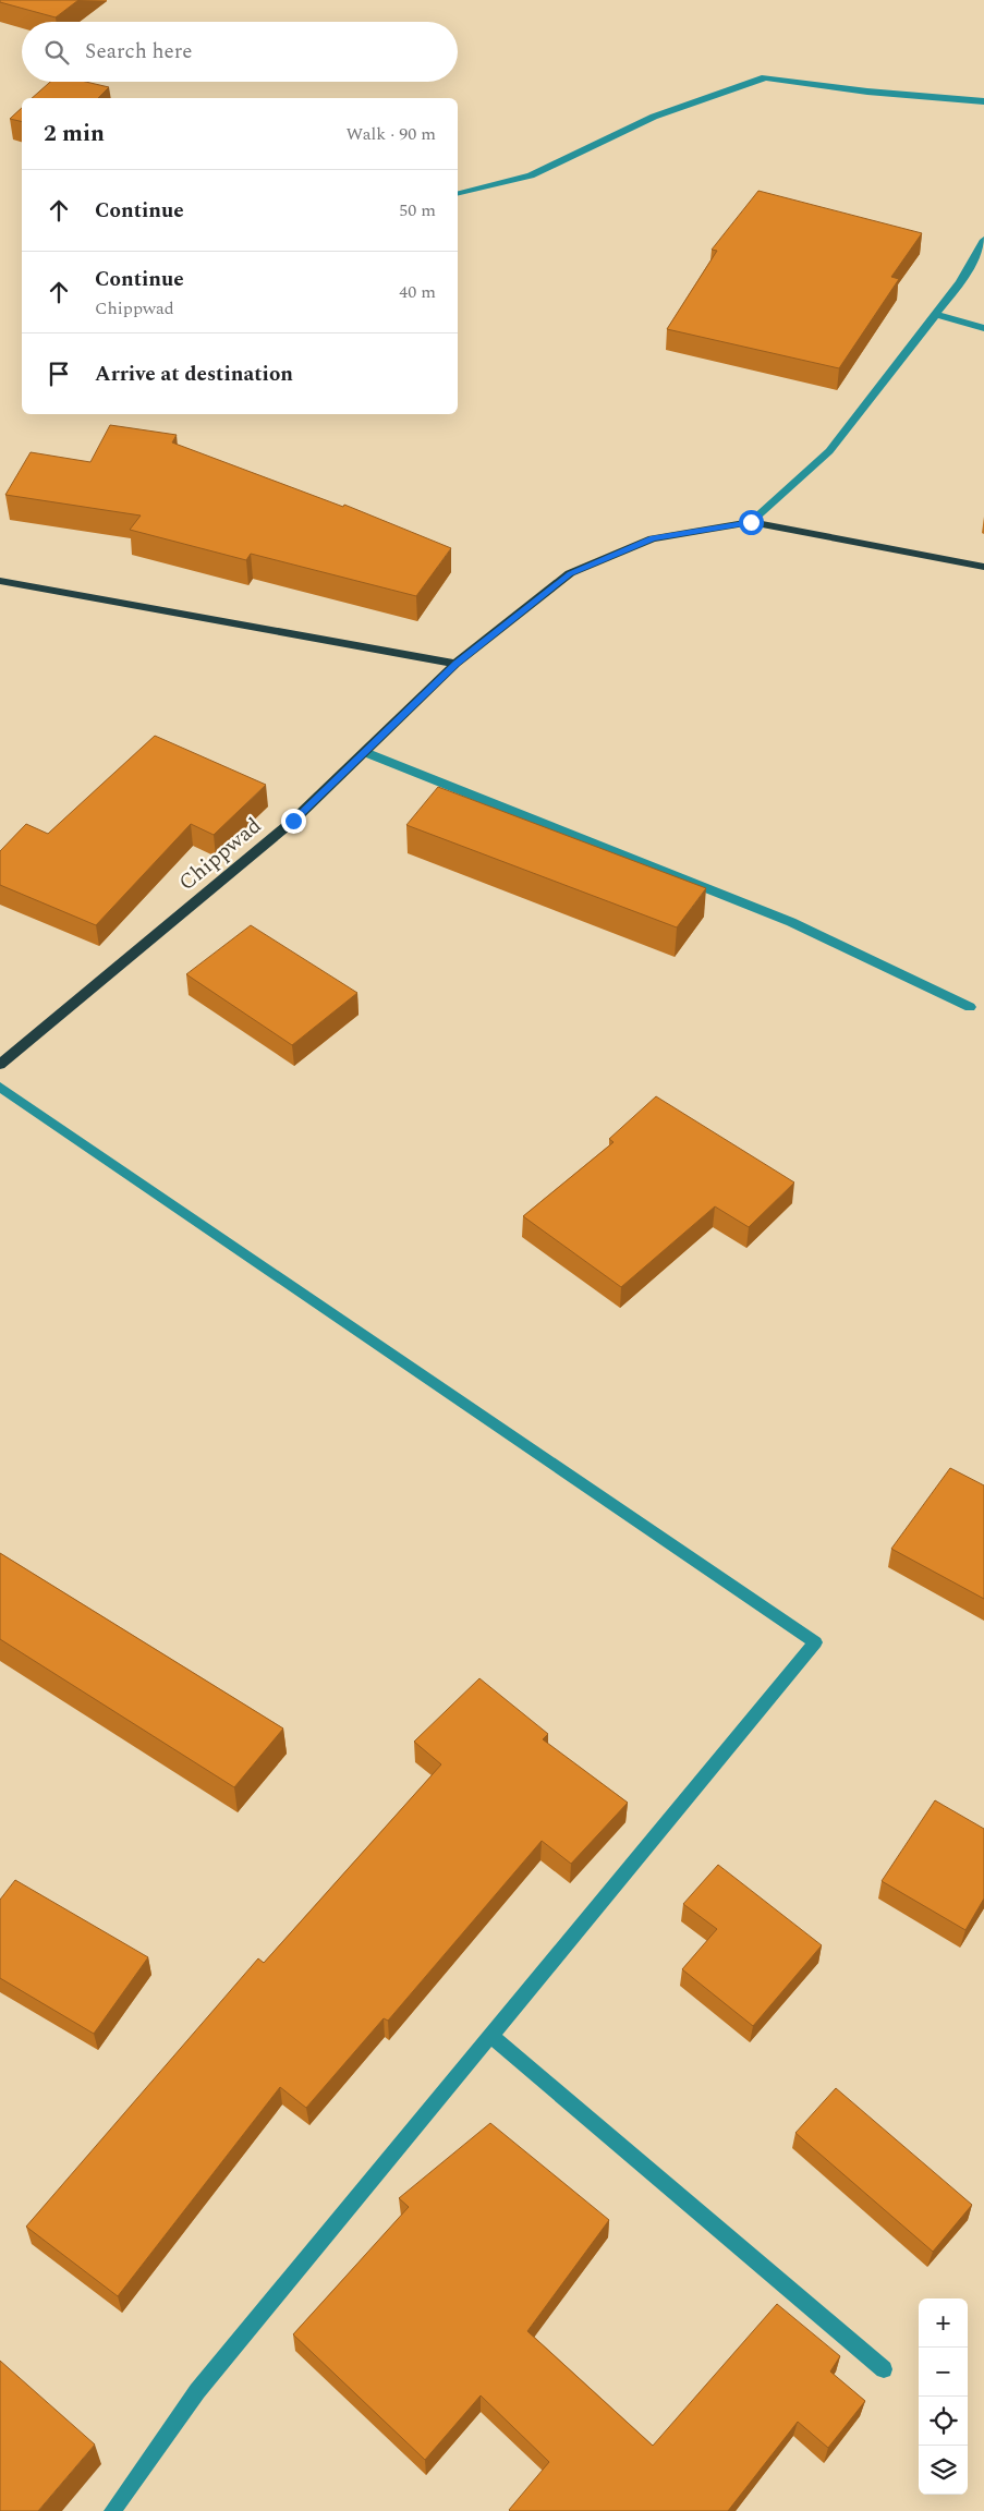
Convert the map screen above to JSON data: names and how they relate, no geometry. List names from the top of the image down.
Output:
{
  "streets": {
    "main road": ["Chippwad"]
  },
  "page": {
    "search": "Search here",
    "heading": ["2 min", "Walk · 90 m"],
    "list": [
      ["Continue", "50 m"],
      ["Continue", "Chippwad", "40 m"],
      "Arrive at destination"
    ],
    "map_buttons": ["+", "−"]
  }
}
